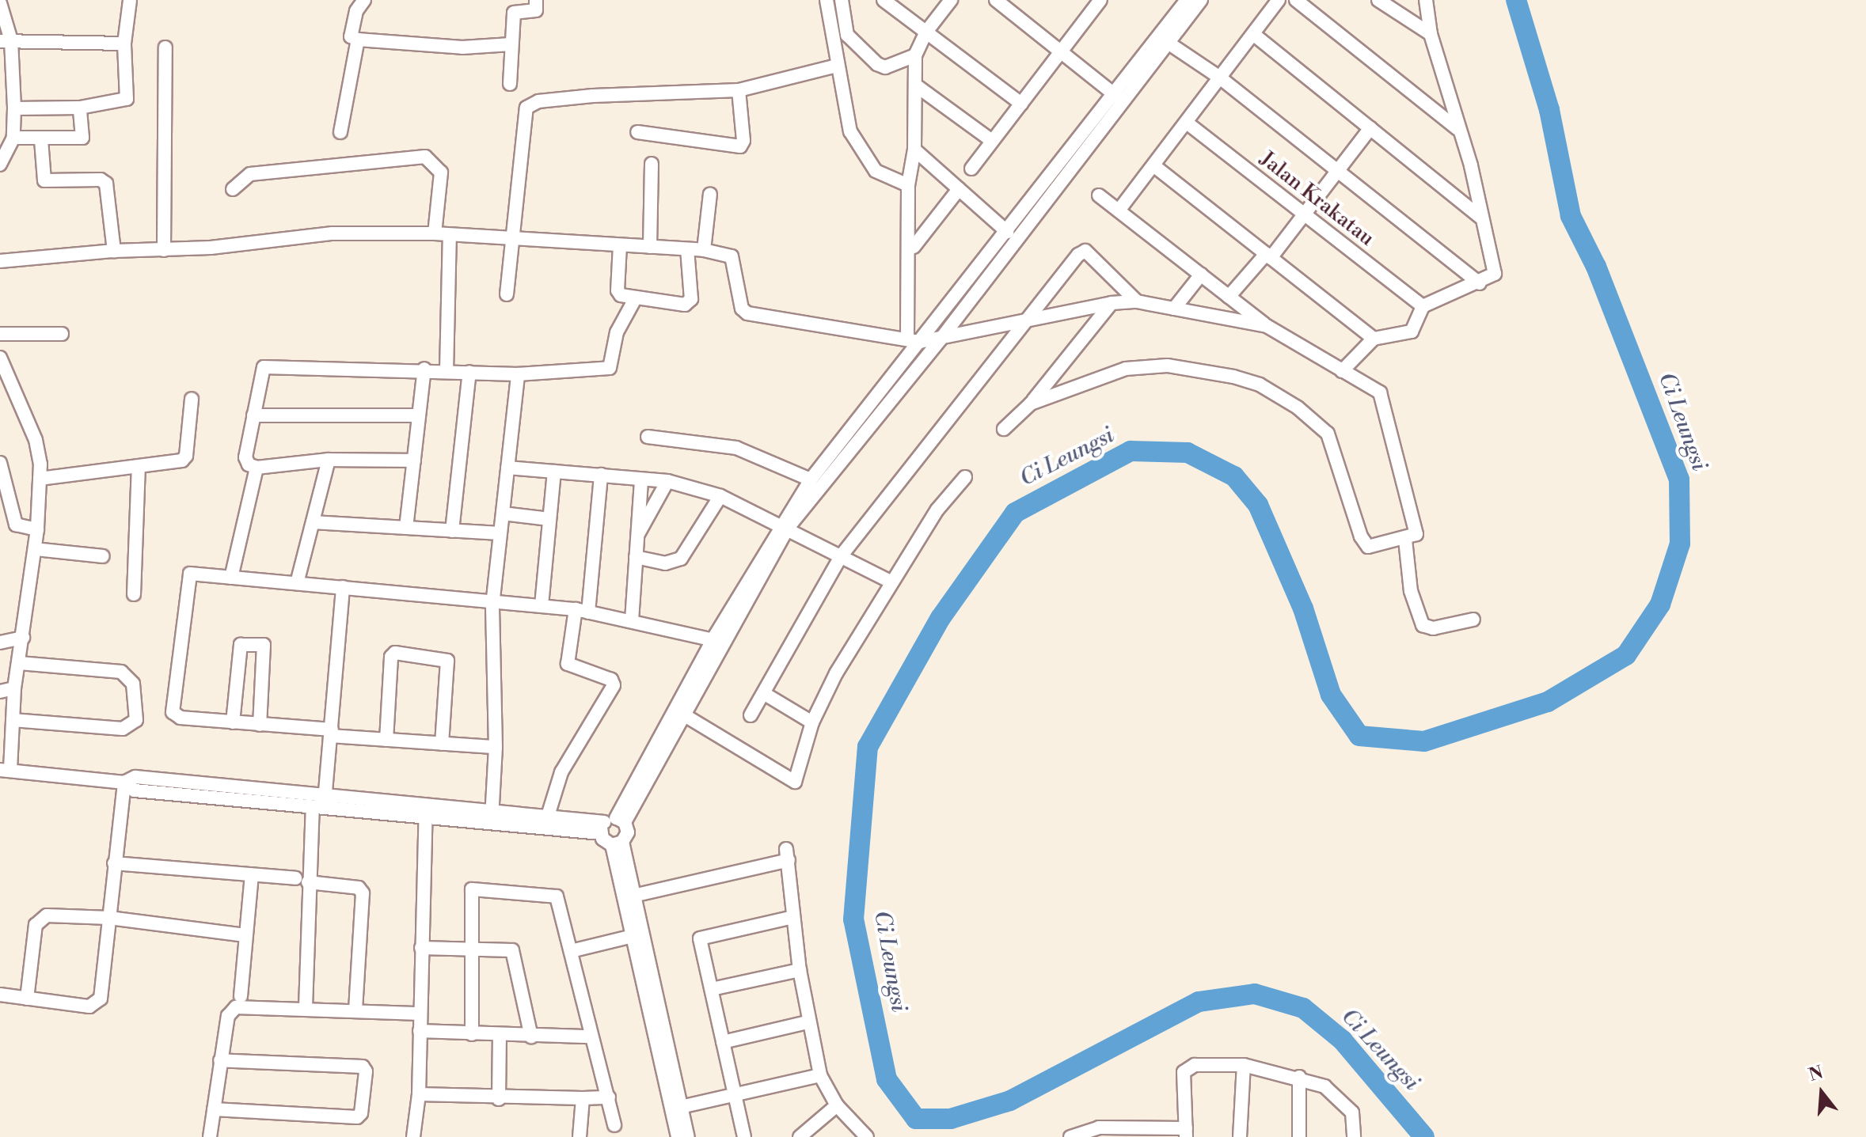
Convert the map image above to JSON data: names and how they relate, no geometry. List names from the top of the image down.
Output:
{
  "streets": {
    "street": ["Jalan Krakatau"]
  },
  "water": ["Ci Leungsi"],
  "north": "top"
}
